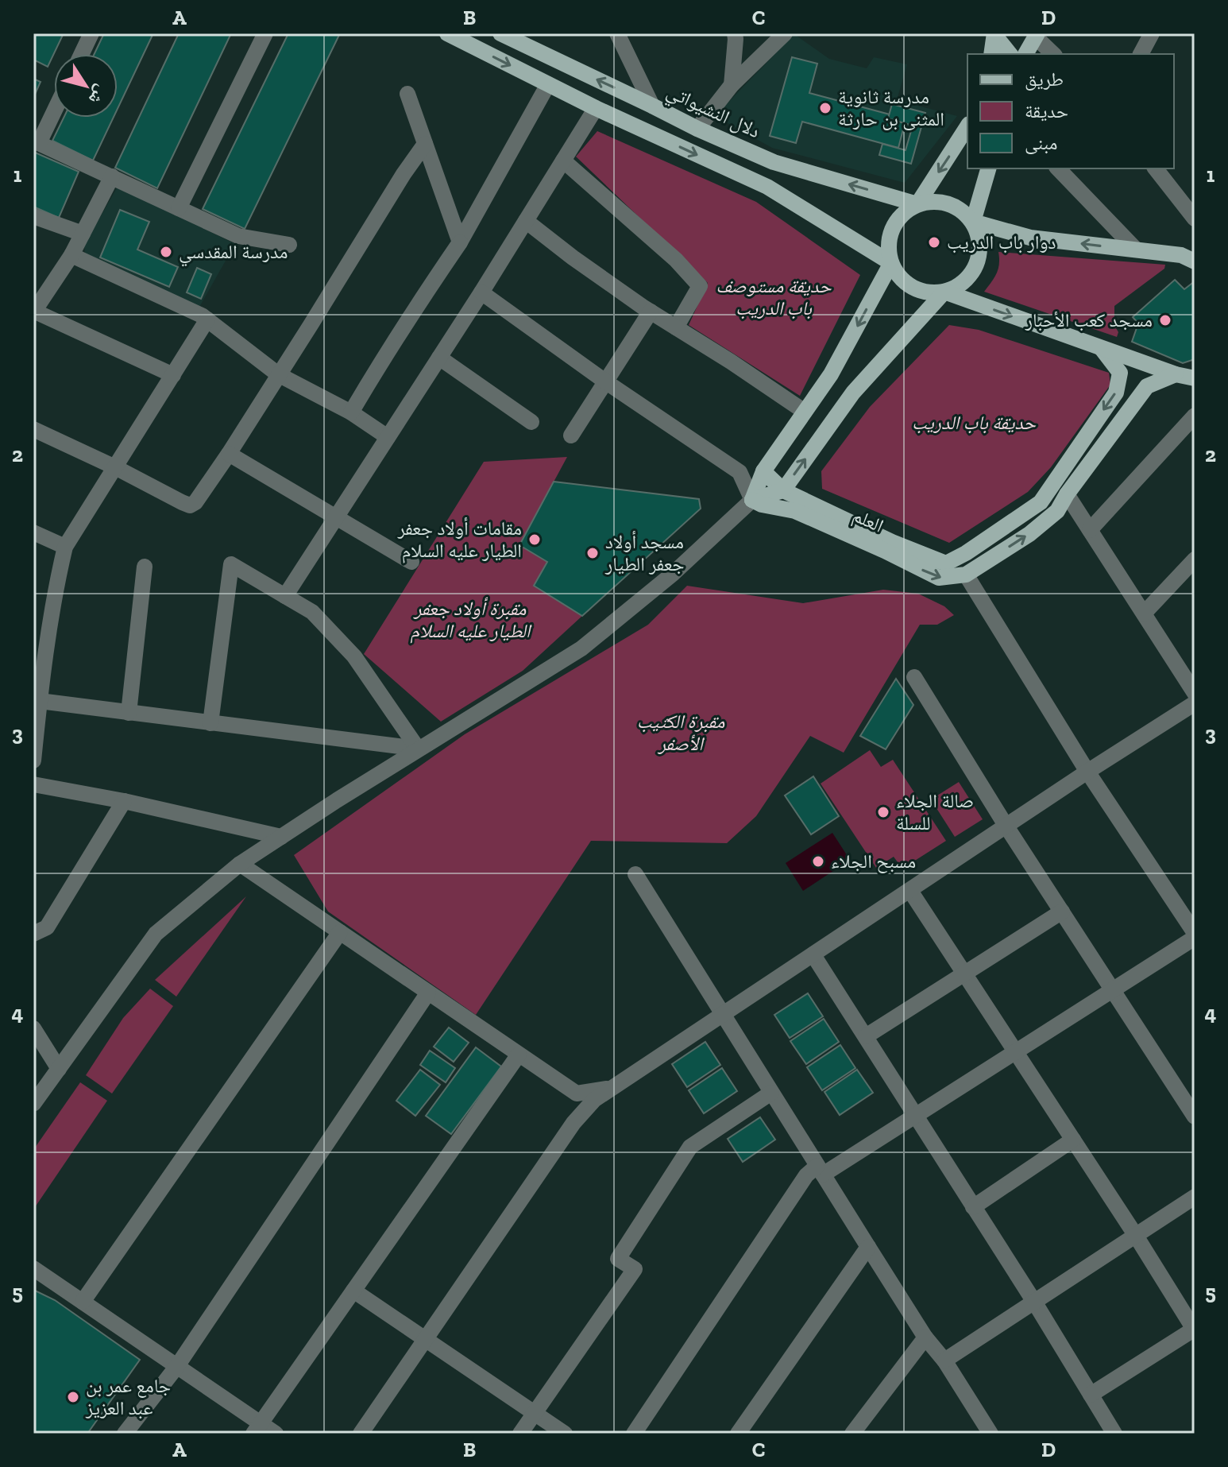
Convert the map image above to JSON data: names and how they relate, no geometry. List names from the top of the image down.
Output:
{
  "streets": {
    "main road": ["دلال النشيواتي", "العلم"]
  },
  "parks": [
    "حديقة مستوصف باب الدريب",
    "حديقة باب الدريب",
    "مقبرة أولاد جعفر الطيار عليه السلام",
    "مقبرة الكثيب الأصفر"
  ],
  "places": [
    "مدرسة ثانوية المثنى بن حارثة",
    "دوار باب الدريب",
    "مدرسة المقدسي",
    "مسجد كعب الأحبار",
    "مقامات أولاد جعفر الطيار عليه السلام",
    "مسجد أولاد جعفر الطيار",
    "صالة الجلاء للسلة",
    "مسبح الجلاء",
    "جامع عمر بن عبد العزيز"
  ],
  "legend": ["طريق", "حديقة", "مبنى"],
  "north": "bottom right",
  "grid": {
    "columns": [
      "A",
      "B",
      "C",
      "D"
    ],
    "rows": [
      "1",
      "2",
      "3",
      "4",
      "5"
    ]
  }
}
